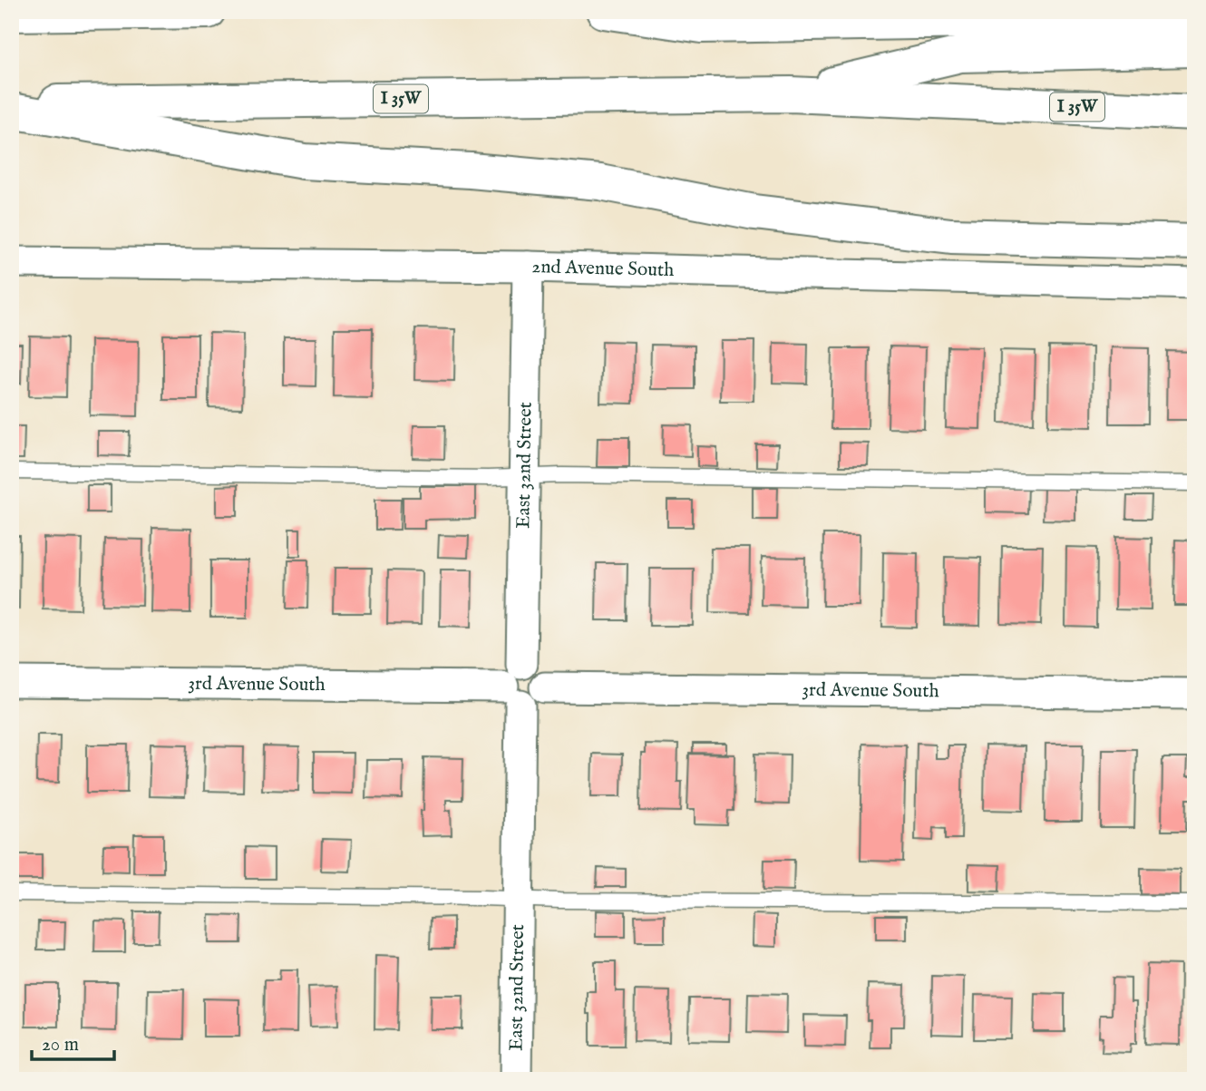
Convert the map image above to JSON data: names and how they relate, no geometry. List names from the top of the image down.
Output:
{
  "streets": {
    "highway": ["I 35W"],
    "street": ["2nd Avenue South", "East 32nd Street", "3rd Avenue South"]
  },
  "crossings": [
    ["2nd Avenue South", "East 32nd Street"],
    ["East 32nd Street", "3rd Avenue South"]
  ],
  "scale_bar": "20 m"
}
